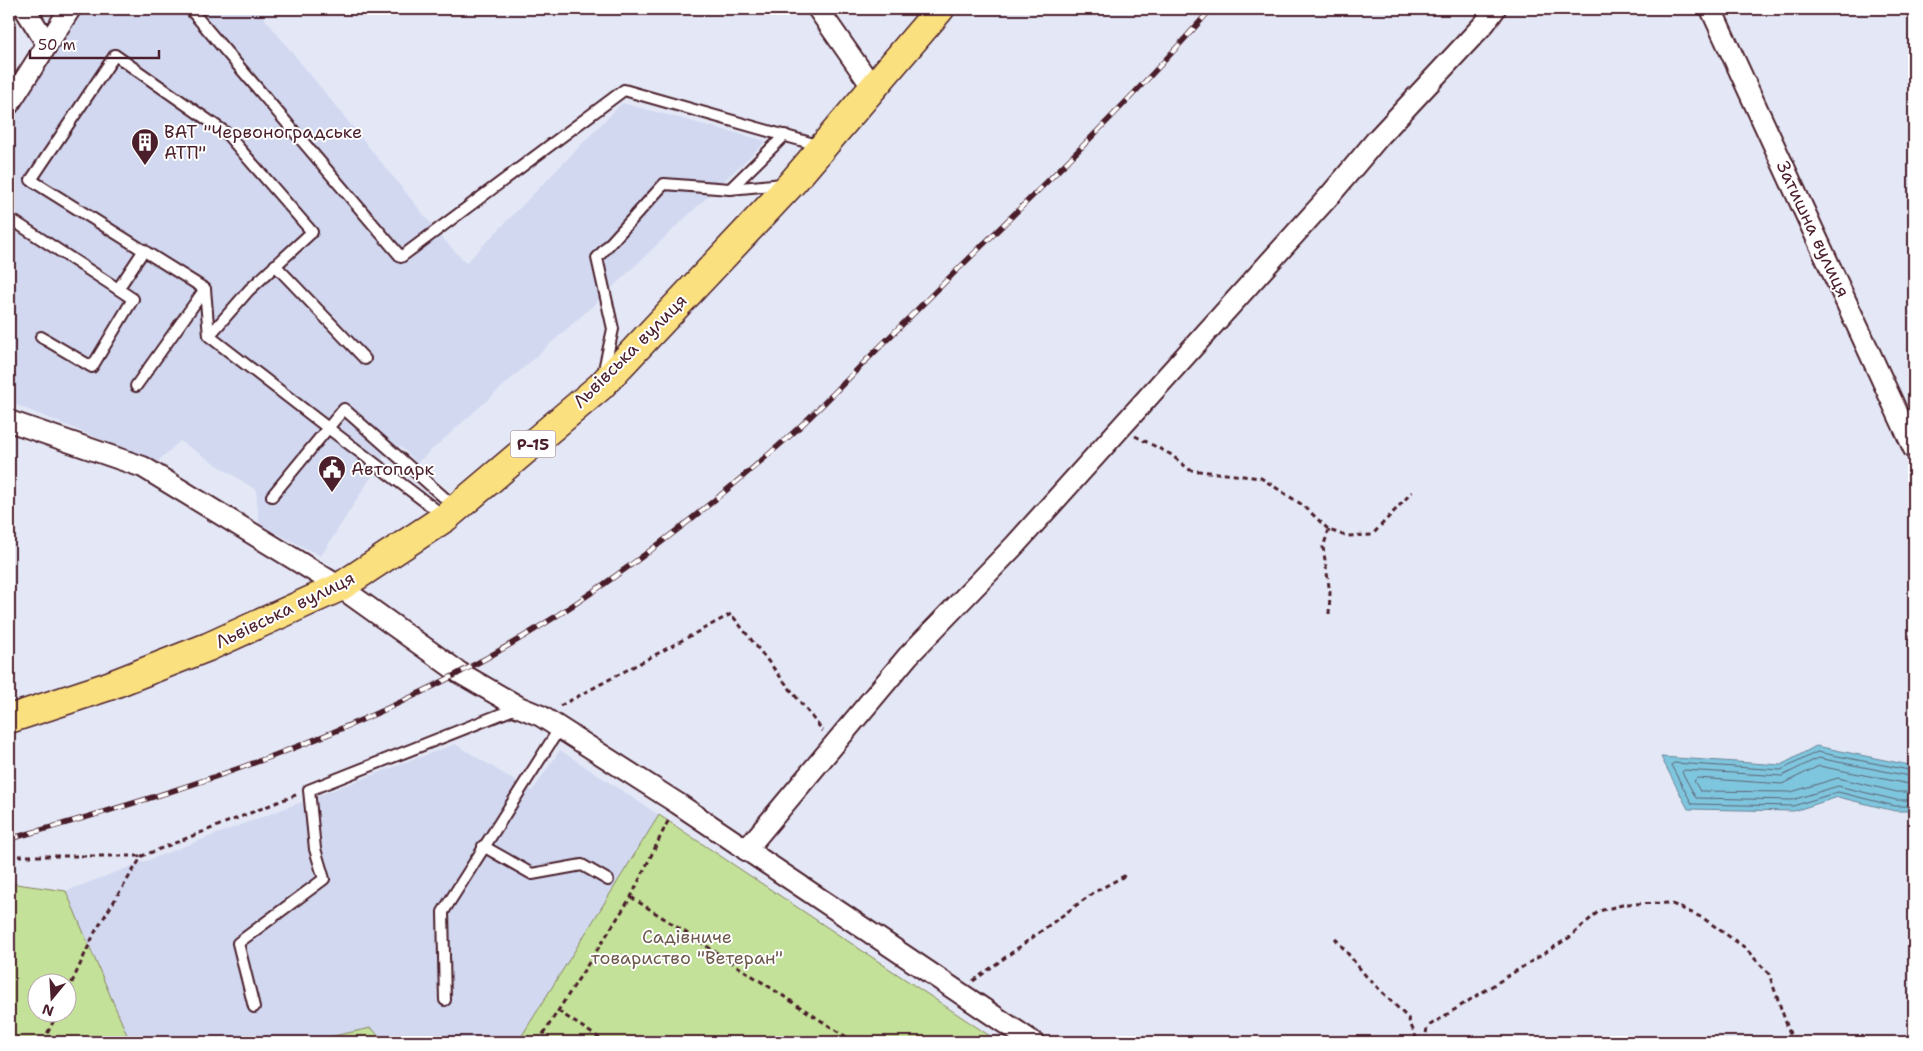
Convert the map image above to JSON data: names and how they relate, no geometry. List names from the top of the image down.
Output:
{
  "streets": {
    "main road": ["Львівська вулиця", "Р-15"],
    "street": ["Затишна вулиця"]
  },
  "parks": ["Садівниче товариство \"Ветеран\""],
  "places": {
    "building": ["ВАТ \"Червоноградське АТП\""],
    "public building": ["Автопарк"]
  },
  "scale_bar": "50 m",
  "north": "bottom"
}
